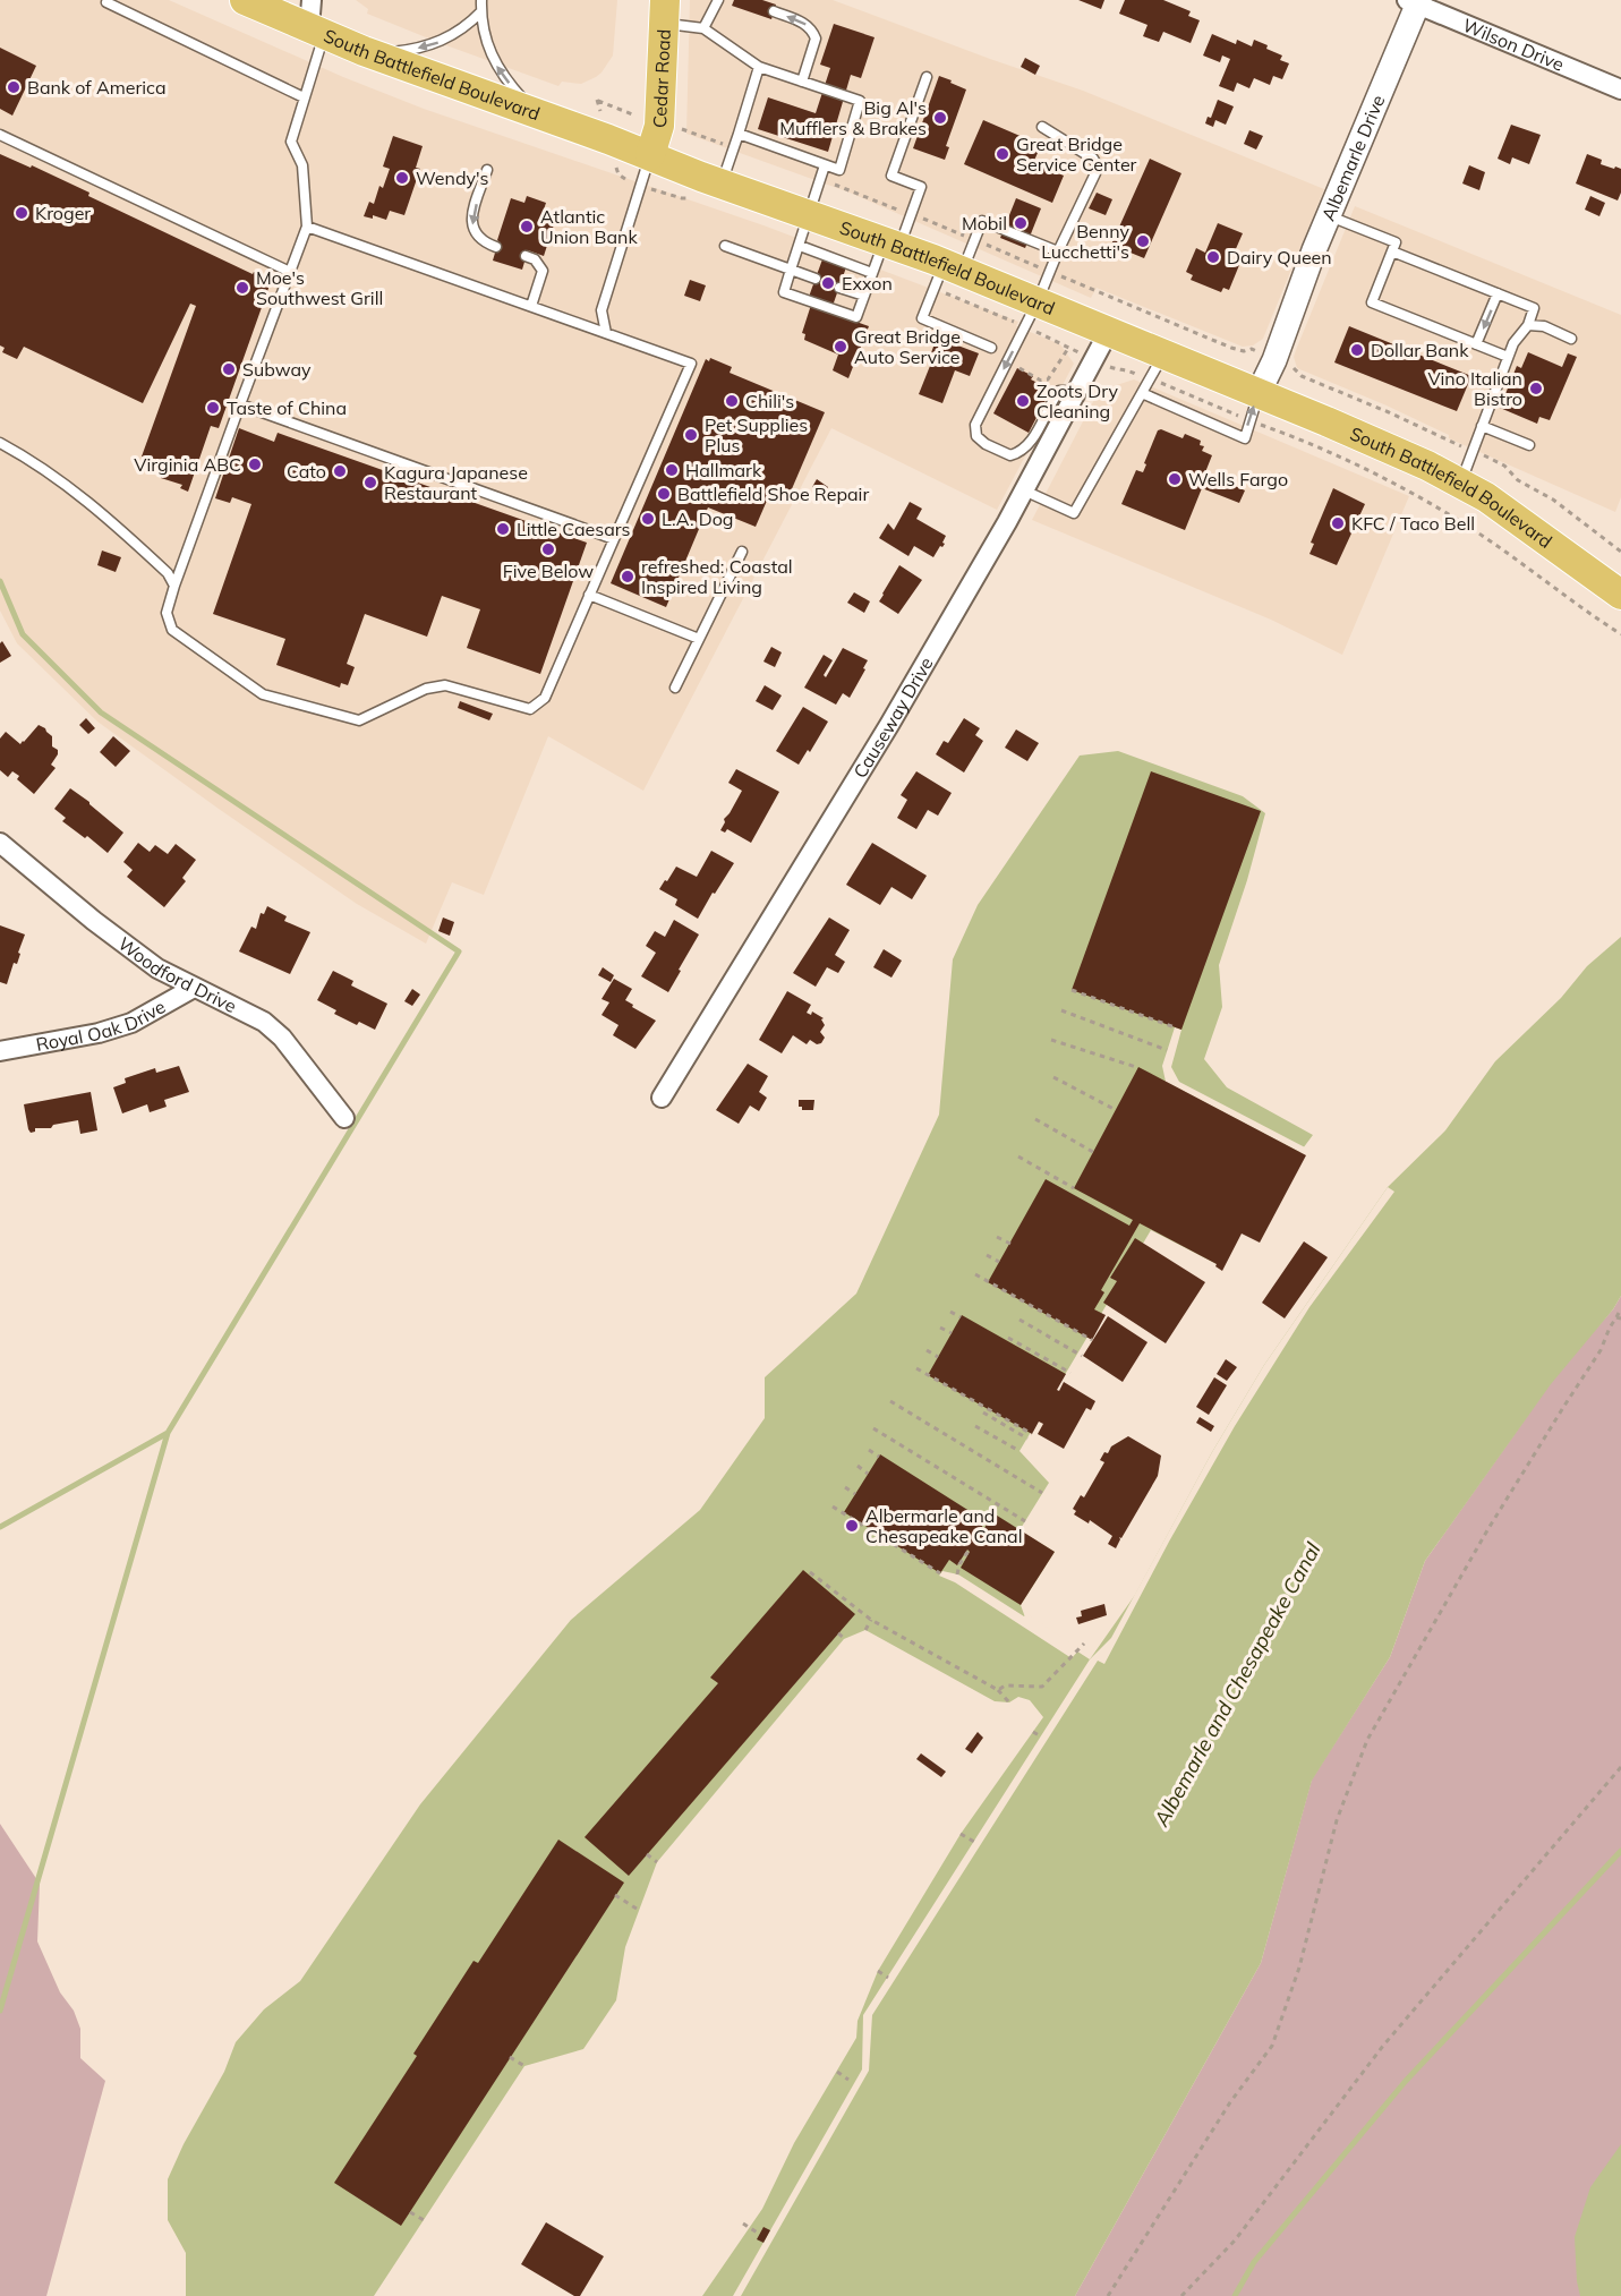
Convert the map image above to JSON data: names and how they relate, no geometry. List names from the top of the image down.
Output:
{
  "streets": {
    "main road": ["South Battlefield Boulevard", "Cedar Road"],
    "street": [
      "Wilson Drive",
      "Albemarle Drive",
      "Causeway Drive",
      "Woodford Drive",
      "Royal Oak Drive"
    ]
  },
  "crossings": [
    ["Wilson Drive", "Albemarle Drive"],
    ["South Battlefield Boulevard", "Cedar Road"],
    ["South Battlefield Boulevard", "Albemarle Drive"],
    ["South Battlefield Boulevard", "Causeway Drive"],
    ["Woodford Drive", "Royal Oak Drive"]
  ],
  "water": ["Albemarle and Chesapeake Canal"],
  "places": [
    "Bank of America",
    "Big Al's Mufflers & Brakes",
    "Great Bridge Service Center",
    "Wendy's",
    "Kroger",
    "Mobil",
    "Atlantic Union Bank",
    "Benny Lucchetti's",
    "Dairy Queen",
    "Exxon",
    "Moe's Southwest Grill",
    "Great Bridge Auto Service",
    "Dollar Bank",
    "Subway",
    "Vino Italian Bistro",
    "Chili's",
    "Zoots Dry Cleaning",
    "Taste of China",
    "Pet Supplies Plus",
    "Virginia ABC",
    "Hallmark",
    "Cato",
    "Wells Fargo",
    "Kagura Japanese Restaurant",
    "Battlefield Shoe Repair",
    "L.A. Dog",
    "KFC / Taco Bell",
    "Little Caesars",
    "Five Below",
    "refreshed: Coastal Inspired Living",
    "Albermarle and Chesapeake Canal"
  ]
}
